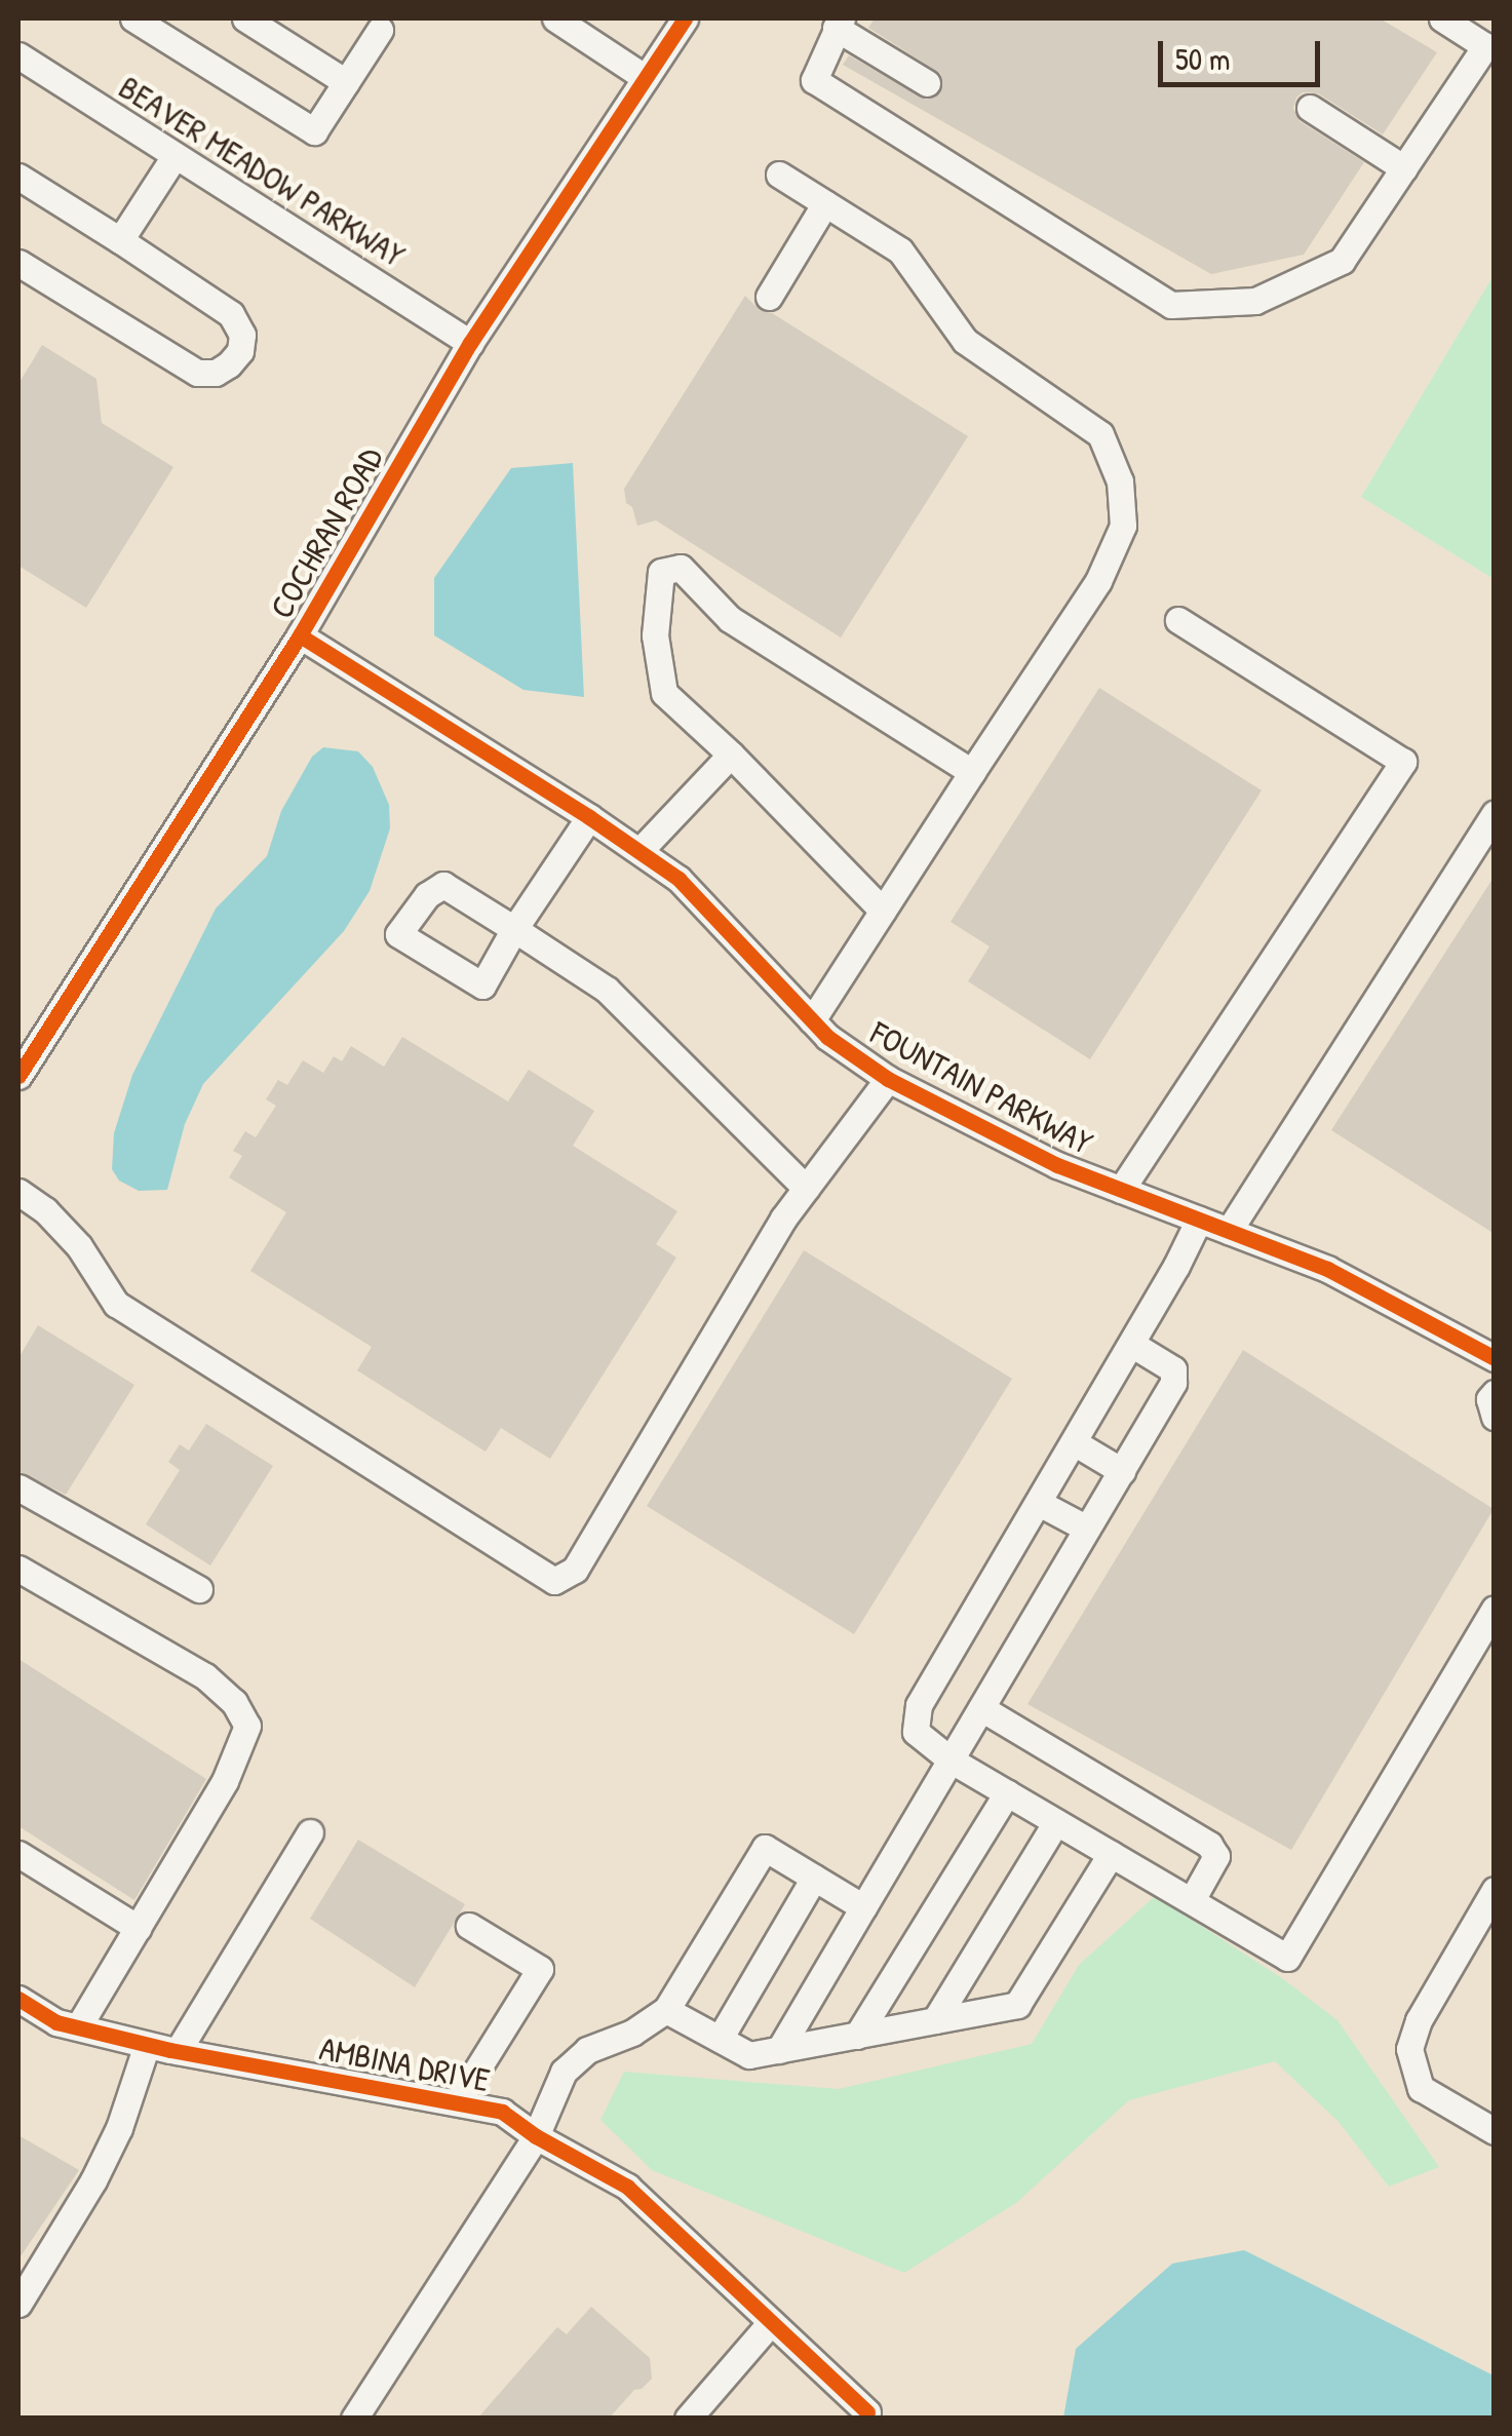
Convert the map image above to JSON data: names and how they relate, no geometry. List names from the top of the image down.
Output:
{
  "streets": {
    "street": [
      "BEAVER MEADOW PARKWAY",
      "COCHRAN ROAD",
      "FOUNTAIN PARKWAY",
      "AMBINA DRIVE"
    ]
  },
  "crossings": [
    ["BEAVER MEADOW PARKWAY", "COCHRAN ROAD"],
    ["COCHRAN ROAD", "FOUNTAIN PARKWAY"]
  ],
  "scale_bar": "50 m"
}
